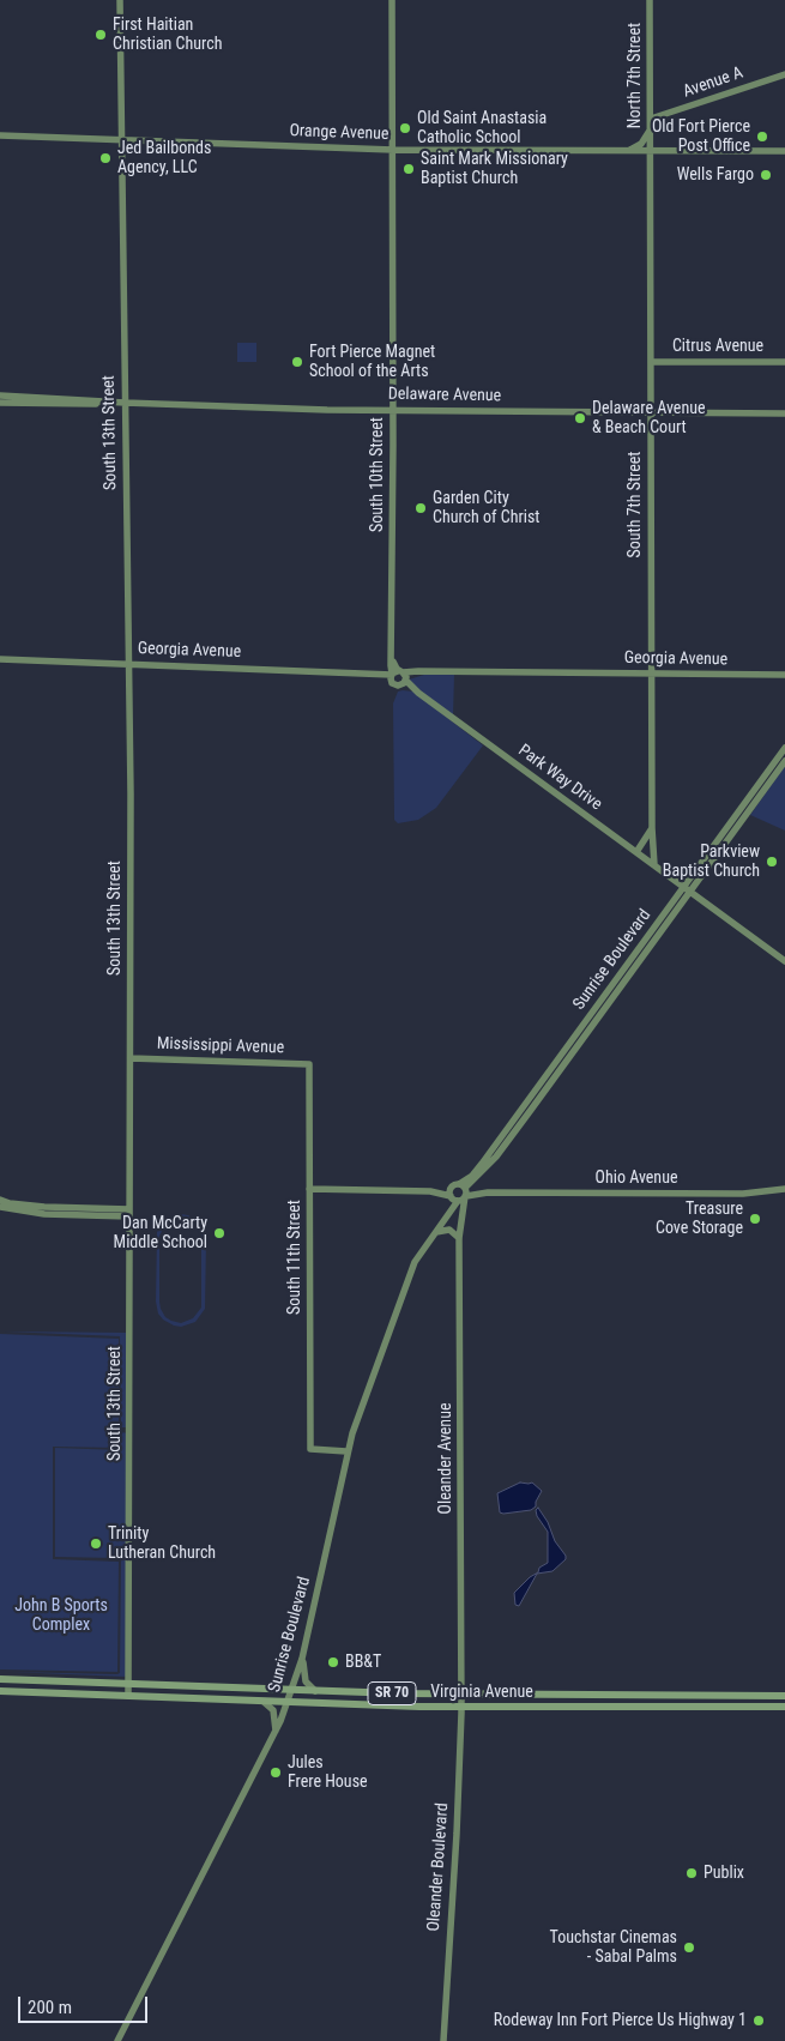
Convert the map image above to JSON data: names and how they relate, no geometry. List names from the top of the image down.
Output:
{
  "streets": {
    "main road": ["Virginia Avenue", "SR 70"],
    "street": [
      "North 7th Street",
      "Avenue A",
      "Orange Avenue",
      "Citrus Avenue",
      "Delaware Avenue",
      "South 13th Street",
      "South 10th Street",
      "South 7th Street",
      "Georgia Avenue",
      "Park Way Drive",
      "Sunrise Boulevard",
      "Mississippi Avenue",
      "Ohio Avenue",
      "South 11th Street",
      "Oleander Avenue",
      "Oleander Boulevard"
    ]
  },
  "crossings": [
    ["North 7th Street", "Avenue A"],
    ["North 7th Street", "Orange Avenue"],
    ["North 7th Street", "South 7th Street"],
    ["Orange Avenue", "South 13th Street"],
    ["Orange Avenue", "South 10th Street"],
    ["Orange Avenue", "South 7th Street"],
    ["Citrus Avenue", "South 7th Street"],
    ["Delaware Avenue", "South 13th Street"],
    ["Delaware Avenue", "South 10th Street"],
    ["Delaware Avenue", "South 7th Street"],
    ["South 13th Street", "Georgia Avenue"],
    ["South 13th Street", "Mississippi Avenue"],
    ["South 13th Street", "Virginia Avenue"],
    ["South 10th Street", "Georgia Avenue"],
    ["South 10th Street", "Park Way Drive"],
    ["South 7th Street", "Georgia Avenue"],
    ["South 7th Street", "Park Way Drive"],
    ["Georgia Avenue", "Park Way Drive"],
    ["Park Way Drive", "Sunrise Boulevard"],
    ["Sunrise Boulevard", "Ohio Avenue"],
    ["Sunrise Boulevard", "South 11th Street"],
    ["Sunrise Boulevard", "Oleander Avenue"],
    ["Sunrise Boulevard", "Virginia Avenue"],
    ["Mississippi Avenue", "South 11th Street"],
    ["Ohio Avenue", "South 11th Street"],
    ["Ohio Avenue", "Oleander Avenue"],
    ["Oleander Avenue", "Virginia Avenue"],
    ["Oleander Avenue", "Oleander Boulevard"],
    ["Virginia Avenue", "Oleander Boulevard"]
  ],
  "parks": ["John B Sports Complex"],
  "places": [
    "First Haitian Christian Church",
    "Old Saint Anastasia Catholic School",
    "Old Fort Pierce Post Office",
    "Jed Bailbonds Agency, LLC",
    "Saint Mark Missionary Baptist Church",
    "Wells Fargo",
    "Fort Pierce Magnet School of the Arts",
    "Delaware Avenue & Beach Court",
    "Garden City Church of Christ",
    "Parkview Baptist Church",
    "Treasure Cove Storage",
    "Dan McCarty Middle School",
    "Trinity Lutheran Church",
    "BB&T",
    "Jules Frere House",
    "Publix",
    "Touchstar Cinemas - Sabal Palms",
    "Rodeway Inn Fort Pierce Us Highway 1"
  ],
  "scale_bar": "200 m"
}
